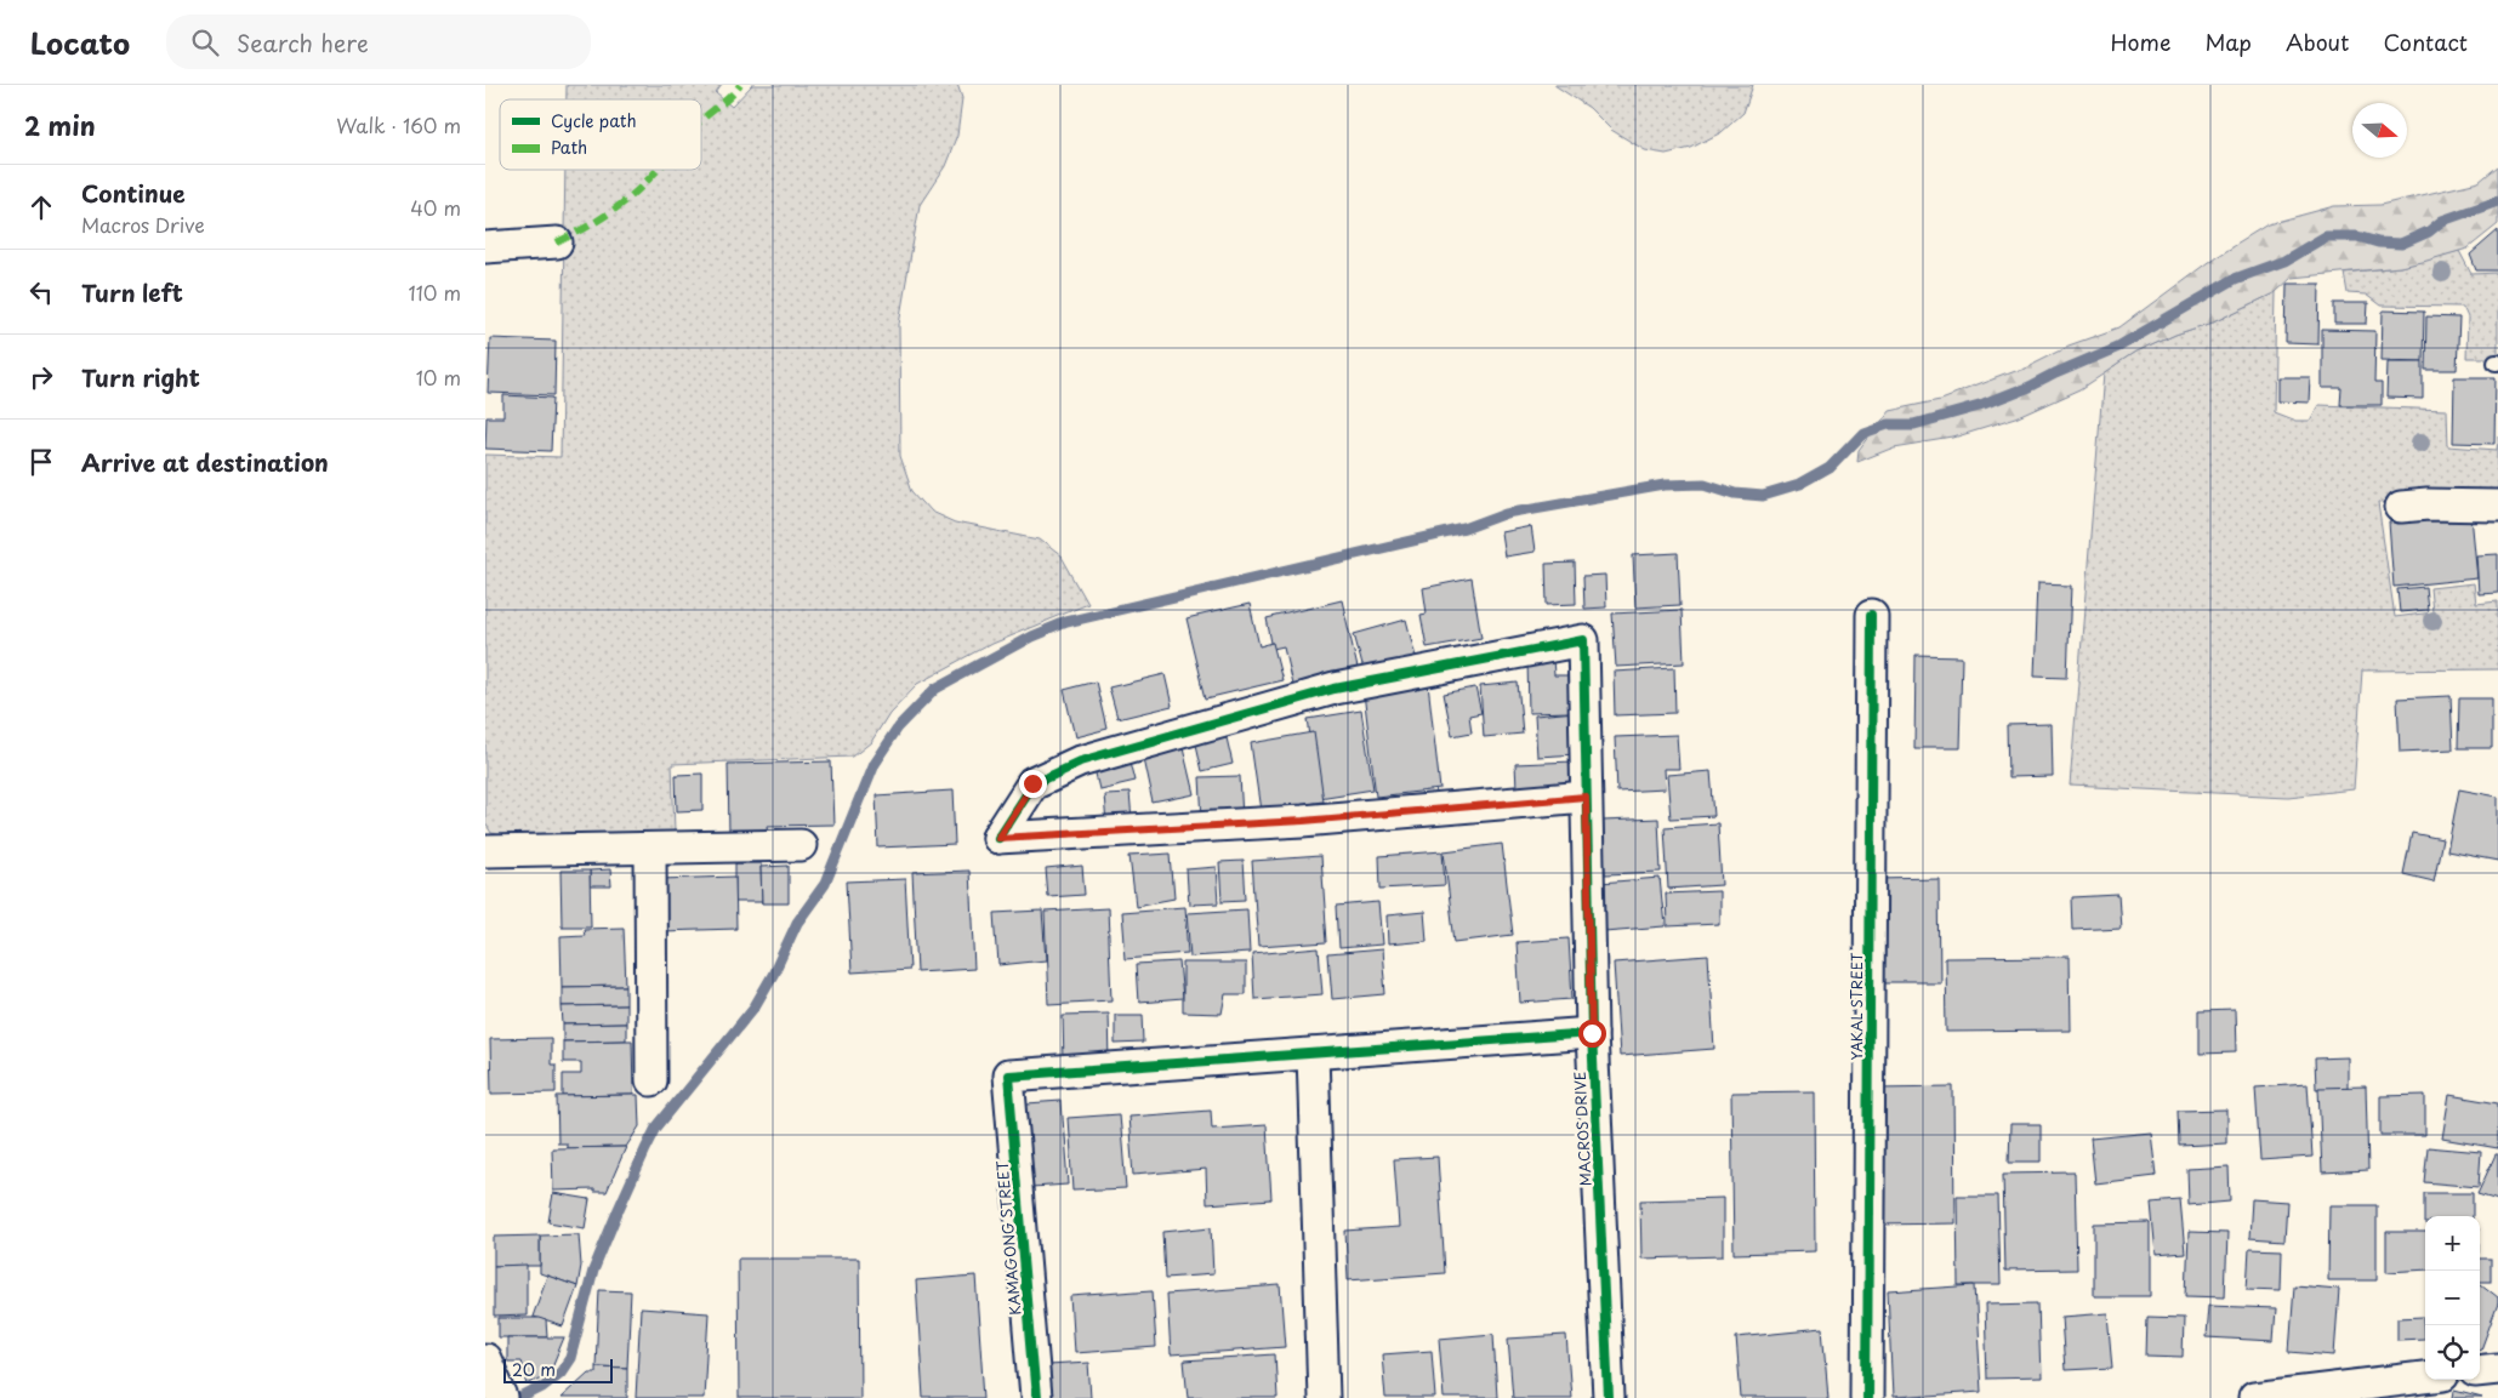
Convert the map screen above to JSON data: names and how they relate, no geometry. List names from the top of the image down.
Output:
{
  "streets": {
    "street": ["YAKAL STREET", "MACROS DRIVE", "KAMAGONG STREET"]
  },
  "legend": ["Cycle path", "Path"],
  "scale_bar": "20 m",
  "north": "right",
  "page": {
    "header": "Locato",
    "search": "Search here",
    "nav": [
      "Home",
      "Map",
      "About",
      "Contact"
    ],
    "heading": ["2 min", "Walk · 160 m"],
    "list": [
      ["Continue", "Macros Drive", "40 m"],
      ["Turn left", "110 m"],
      ["Turn right", "10 m"],
      "Arrive at destination"
    ],
    "map_buttons": ["+", "−"],
    "scale": "20 m"
  }
}
